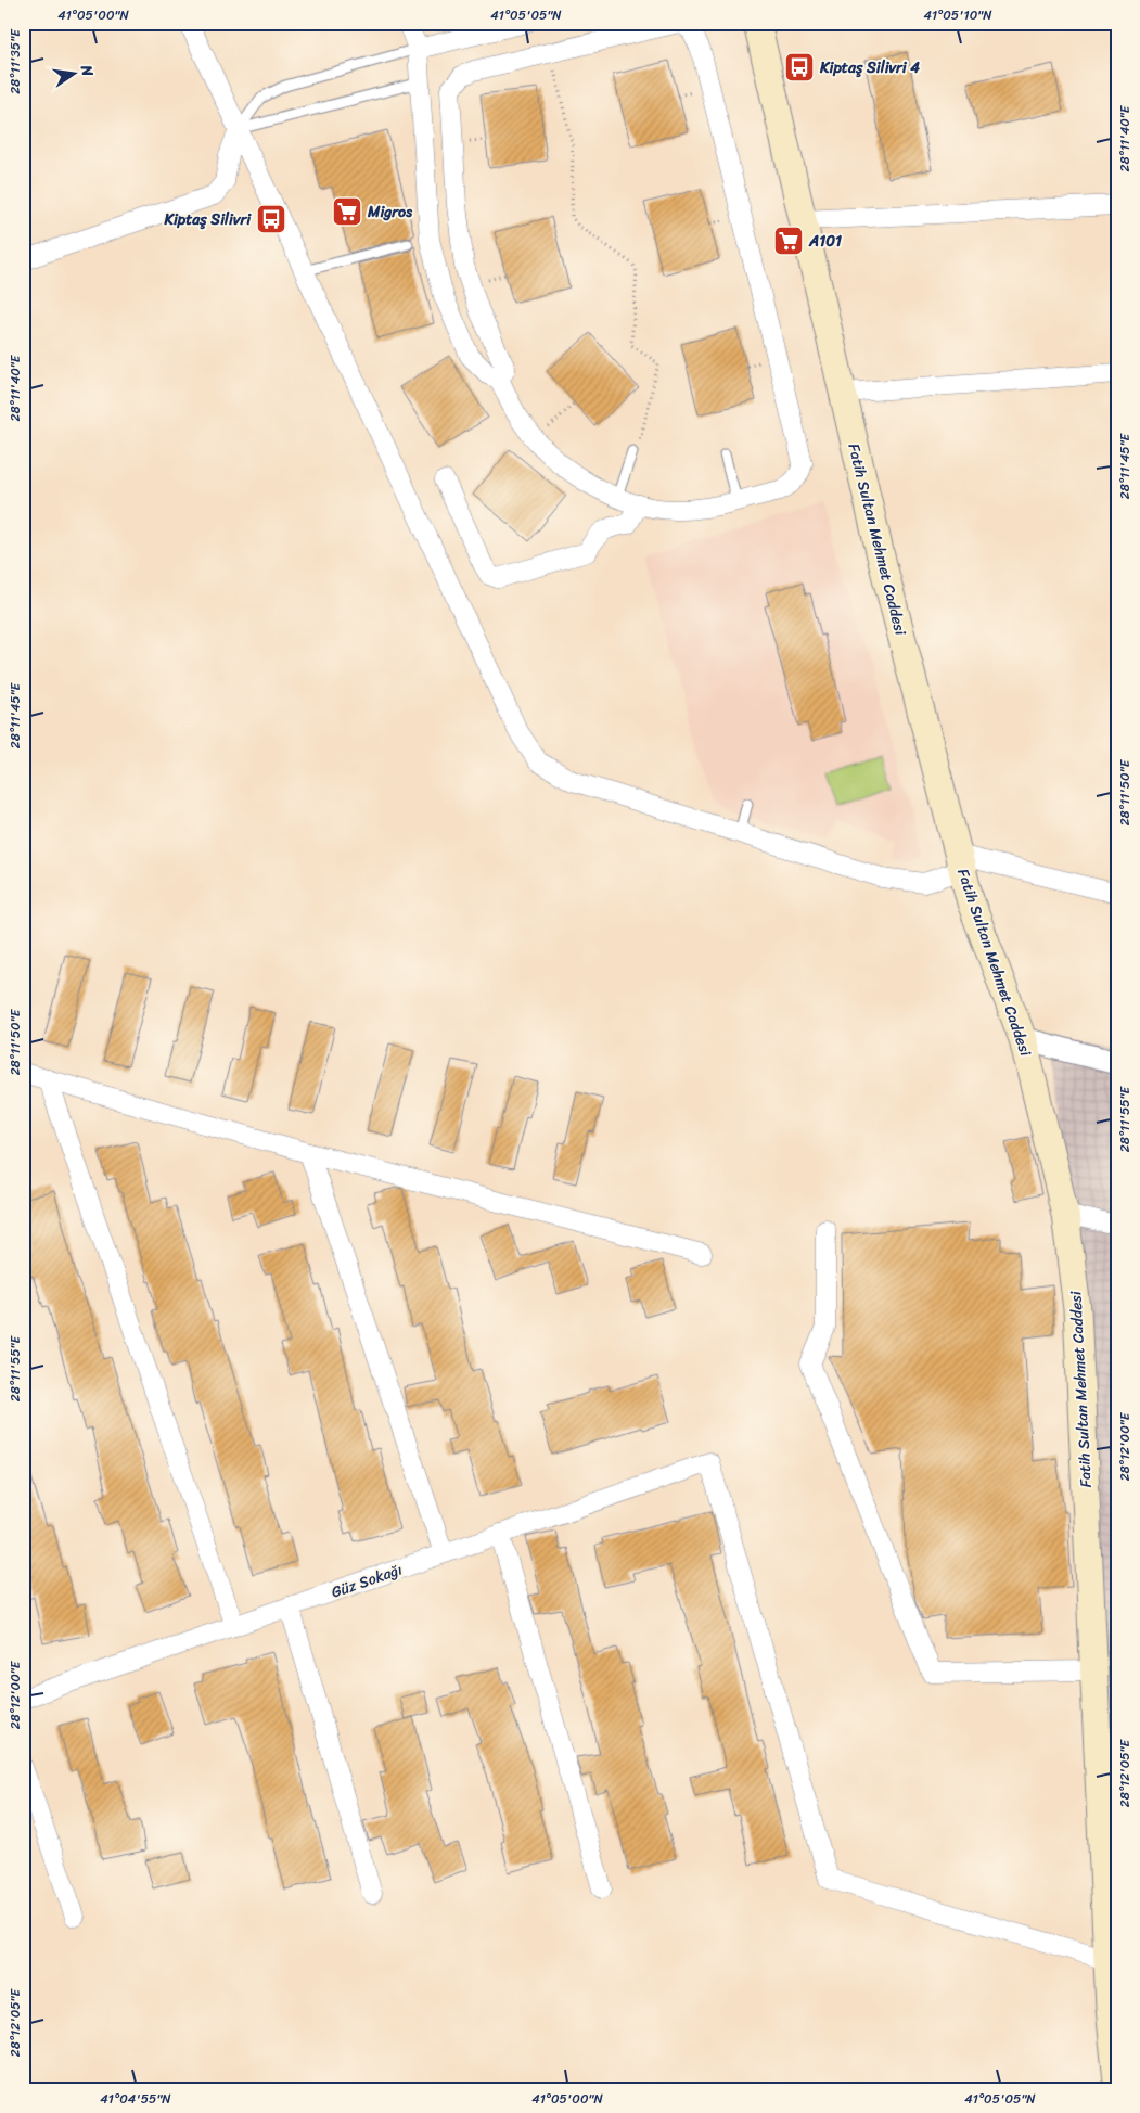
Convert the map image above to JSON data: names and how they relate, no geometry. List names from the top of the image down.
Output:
{
  "streets": {
    "main road": ["Fatih Sultan Mehmet Caddesi"],
    "street": ["Güz Sokağı"]
  },
  "crossings": [
    ["Fatih Sultan Mehmet Caddesi", "Güz Sokağı"]
  ],
  "places": {
    "bus stop": ["Kiptaş Silivri 4", "Kiptaş Silivri"],
    "supermarket": ["Migros", "A101"]
  },
  "north": "right",
  "coordinates": [
    "41°05'00\"N",
    "41°05'05\"N",
    "41°05'10\"N",
    "28°11'35\"E",
    "28°11'40\"E",
    "28°11'45\"E",
    "28°11'50\"E",
    "28°11'55\"E",
    "28°12'00\"E",
    "28°12'05\"E",
    "41°04'55\"N"
  ]
}
